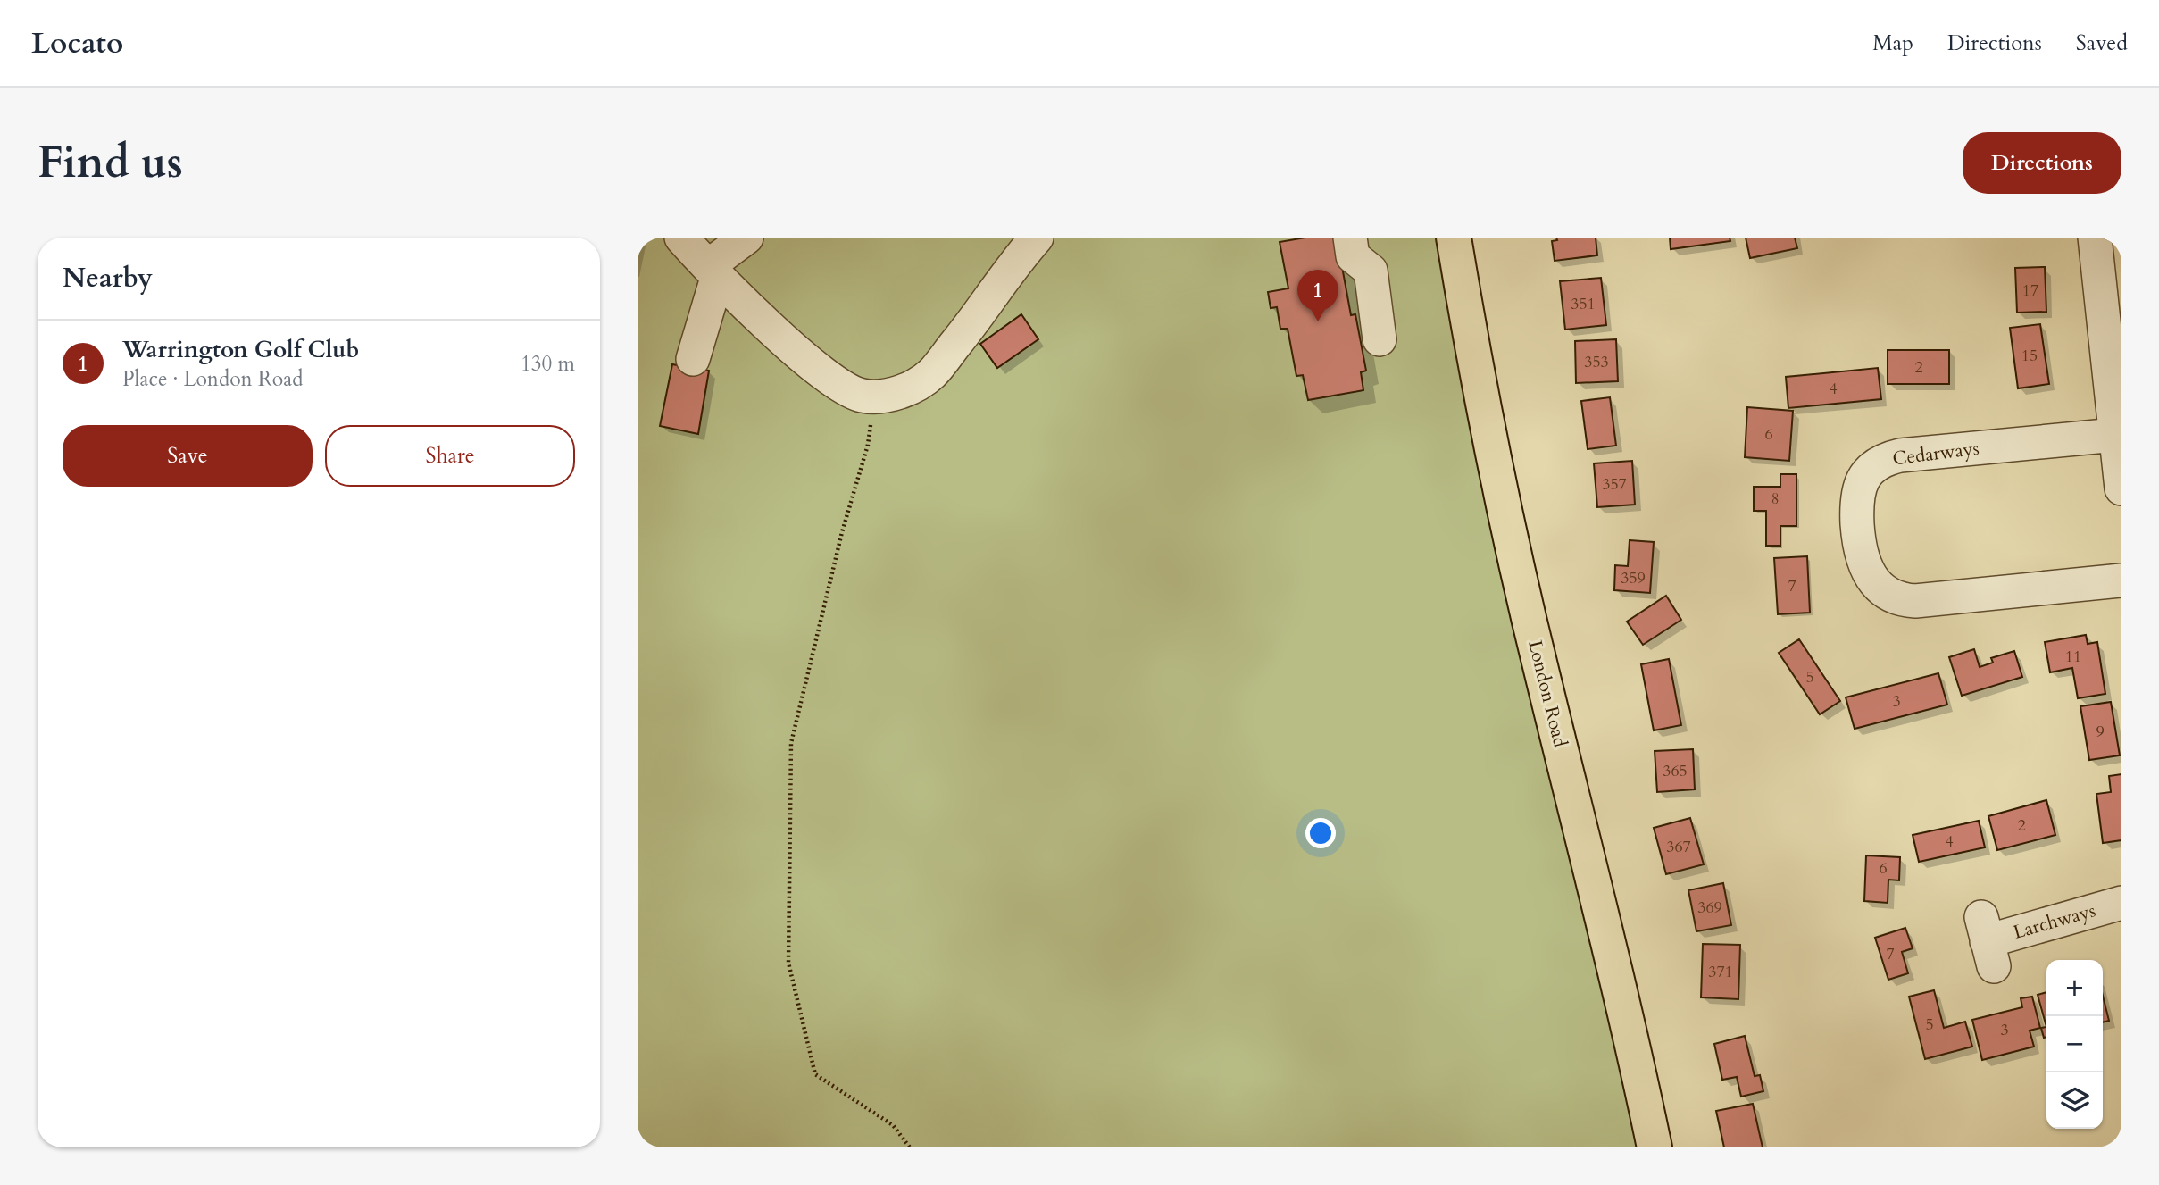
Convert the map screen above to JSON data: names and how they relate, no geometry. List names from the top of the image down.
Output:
{
  "streets": {
    "highway": ["London Road"],
    "street": ["Cedarways", "Larchways"]
  },
  "house_numbers": [
    "17",
    "351",
    "15",
    "353",
    "2",
    "4",
    "6",
    "357",
    "8",
    "359",
    "7",
    "11",
    "5",
    "3",
    "9",
    "365",
    "2",
    "4",
    "367",
    "6",
    "369",
    "7",
    "371",
    "5",
    "3"
  ],
  "page": {
    "header": "Locato",
    "nav": ["Map", "Directions", "Saved"],
    "buttons": [
      "Directions",
      ["Save", "Share"]
    ],
    "title": "Find us",
    "heading": "Nearby",
    "pins": "1",
    "list": [
      {
        "mark": "1",
        "name": "Warrington Golf Club",
        "note": "Place · London Road",
        "value": "130 m"
      }
    ],
    "map_buttons": ["+", "−"]
  }
}
